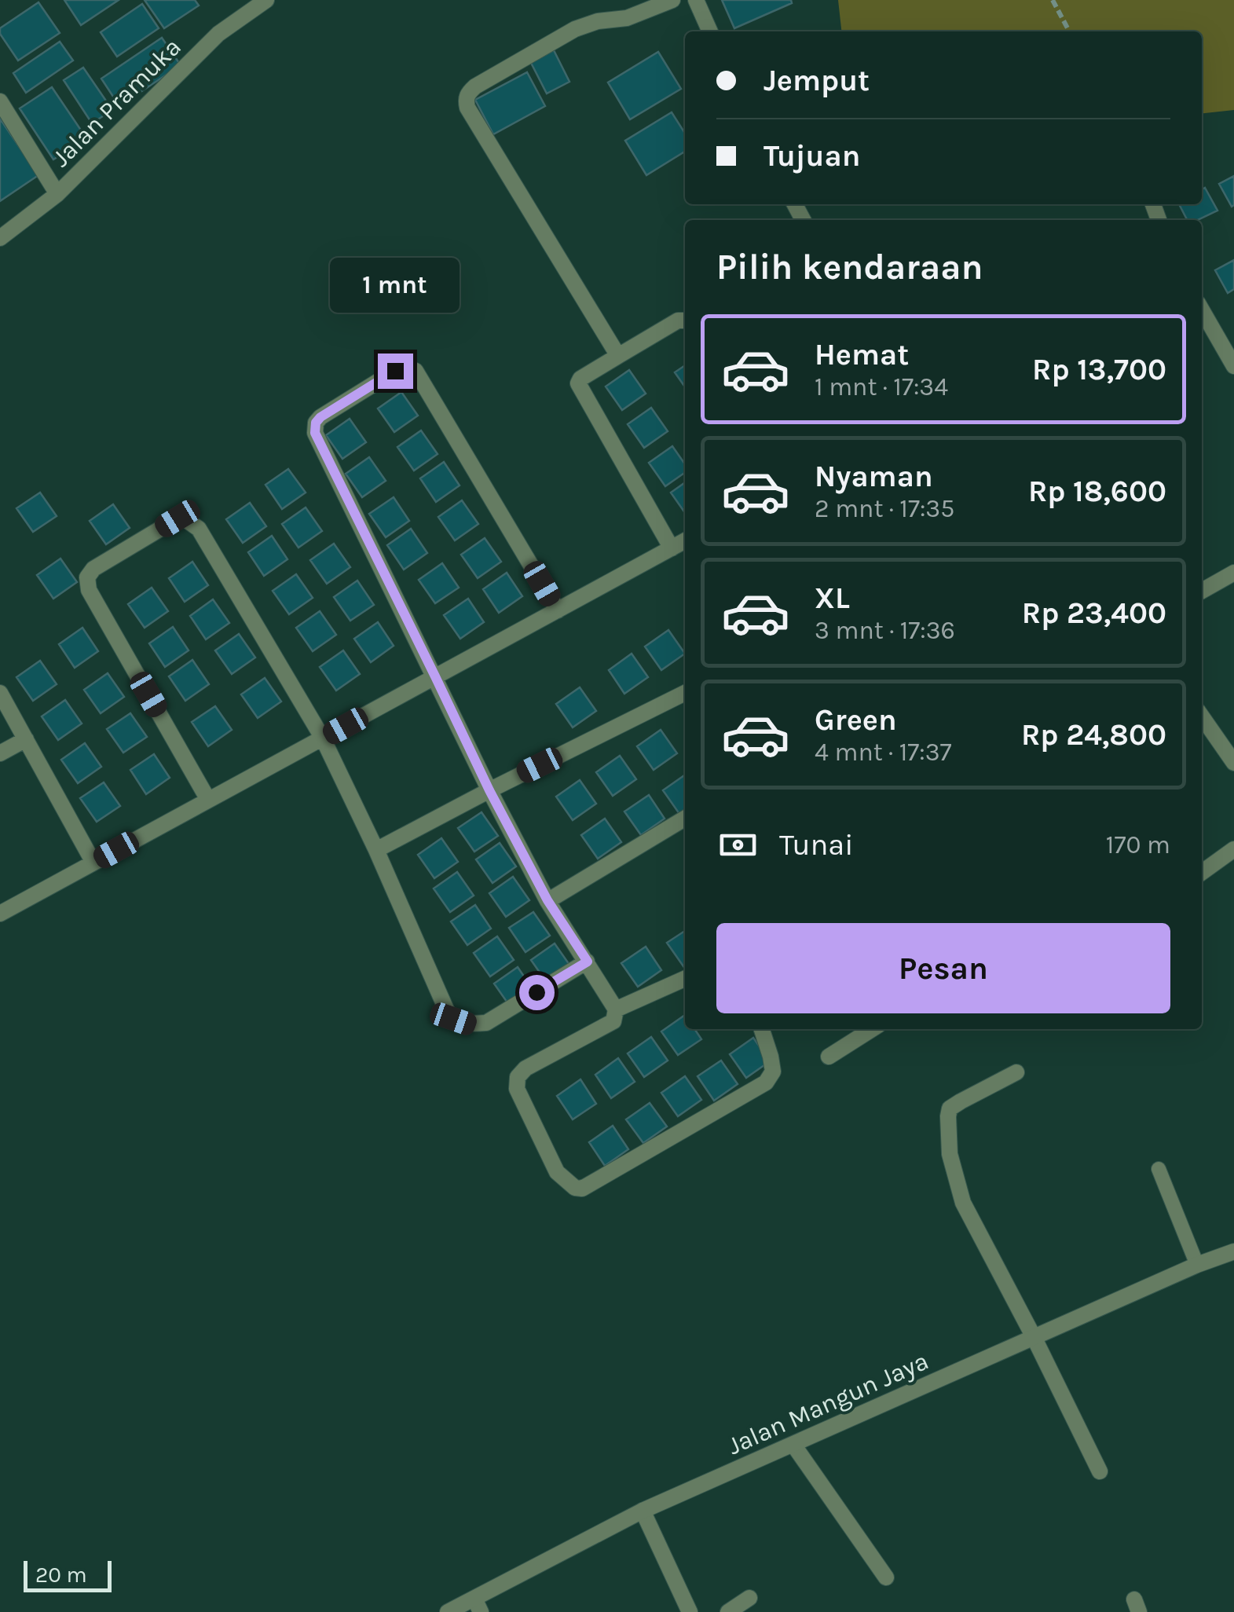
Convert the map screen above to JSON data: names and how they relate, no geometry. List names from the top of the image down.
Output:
{
  "streets": {
    "street": ["Jalan Pramuka", "Jalan Mangun Jaya"]
  },
  "scale_bar": "20 m",
  "page": {
    "banner": ["Jemput", "Tujuan"],
    "heading": "Pilih kendaraan",
    "bubble": "1 mnt",
    "list": [
      {
        "name": "Hemat",
        "note": "1 mnt · 17:34",
        "value": "Rp 13,700"
      },
      {
        "name": "Nyaman",
        "note": "2 mnt · 17:35",
        "value": "Rp 18,600"
      },
      {
        "name": "XL",
        "note": "3 mnt · 17:36",
        "value": "Rp 23,400"
      },
      {
        "name": "Green",
        "note": "4 mnt · 17:37",
        "value": "Rp 24,800"
      }
    ],
    "pay": ["Tunai", "170 m"],
    "buttons": "Pesan",
    "scale": "20 m"
  }
}
